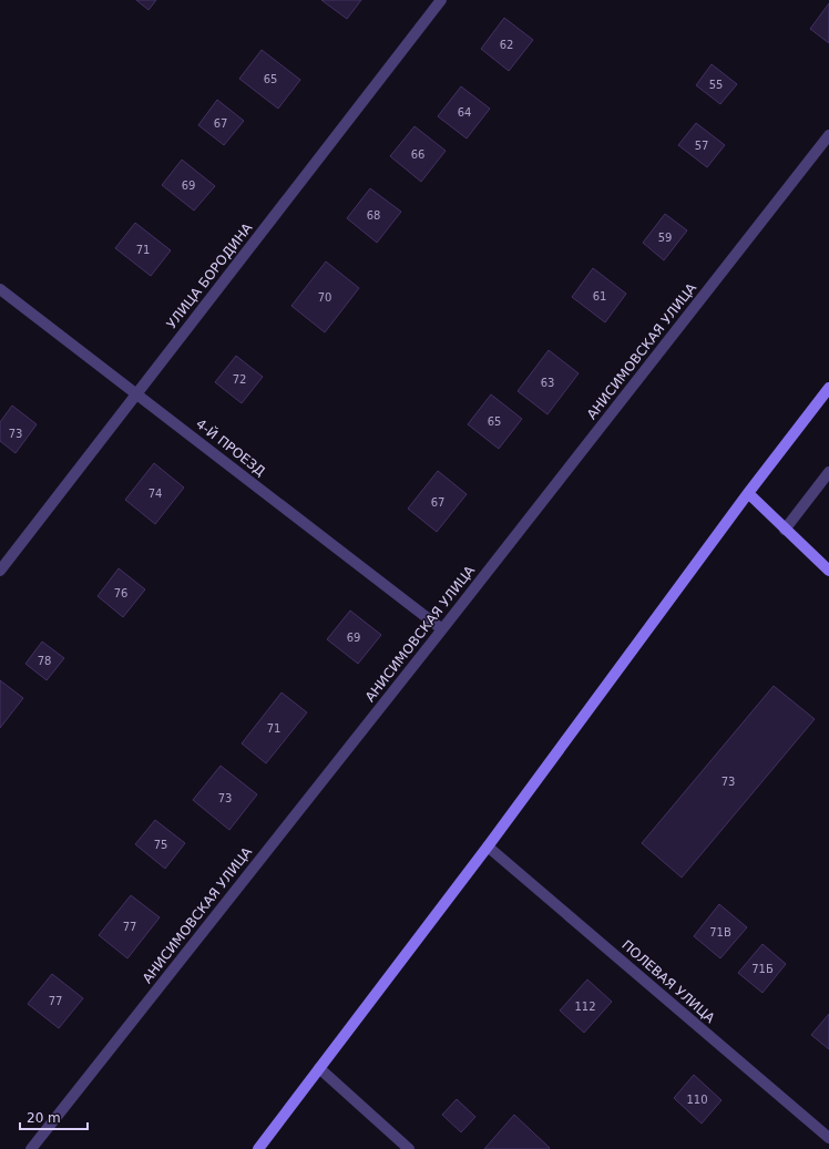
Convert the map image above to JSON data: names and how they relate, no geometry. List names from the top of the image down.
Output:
{
  "streets": {
    "street": [
      "УЛИЦА БОРОДИНА",
      "АНИСИМОВСКАЯ УЛИЦА",
      "4-Й ПРОЕЗД",
      "ПОЛЕВАЯ УЛИЦА"
    ]
  },
  "crossings": [
    ["УЛИЦА БОРОДИНА", "4-Й ПРОЕЗД"],
    ["АНИСИМОВСКАЯ УЛИЦА", "4-Й ПРОЕЗД"]
  ],
  "house_numbers": [
    "62",
    "65",
    "55",
    "64",
    "67",
    "57",
    "66",
    "69",
    "68",
    "59",
    "71",
    "61",
    "70",
    "72",
    "63",
    "65",
    "73",
    "74",
    "67",
    "76",
    "69",
    "78",
    "71",
    "73",
    "73",
    "75",
    "77",
    "71В",
    "71Б",
    "77",
    "112",
    "110"
  ],
  "scale_bar": "20 m"
}
